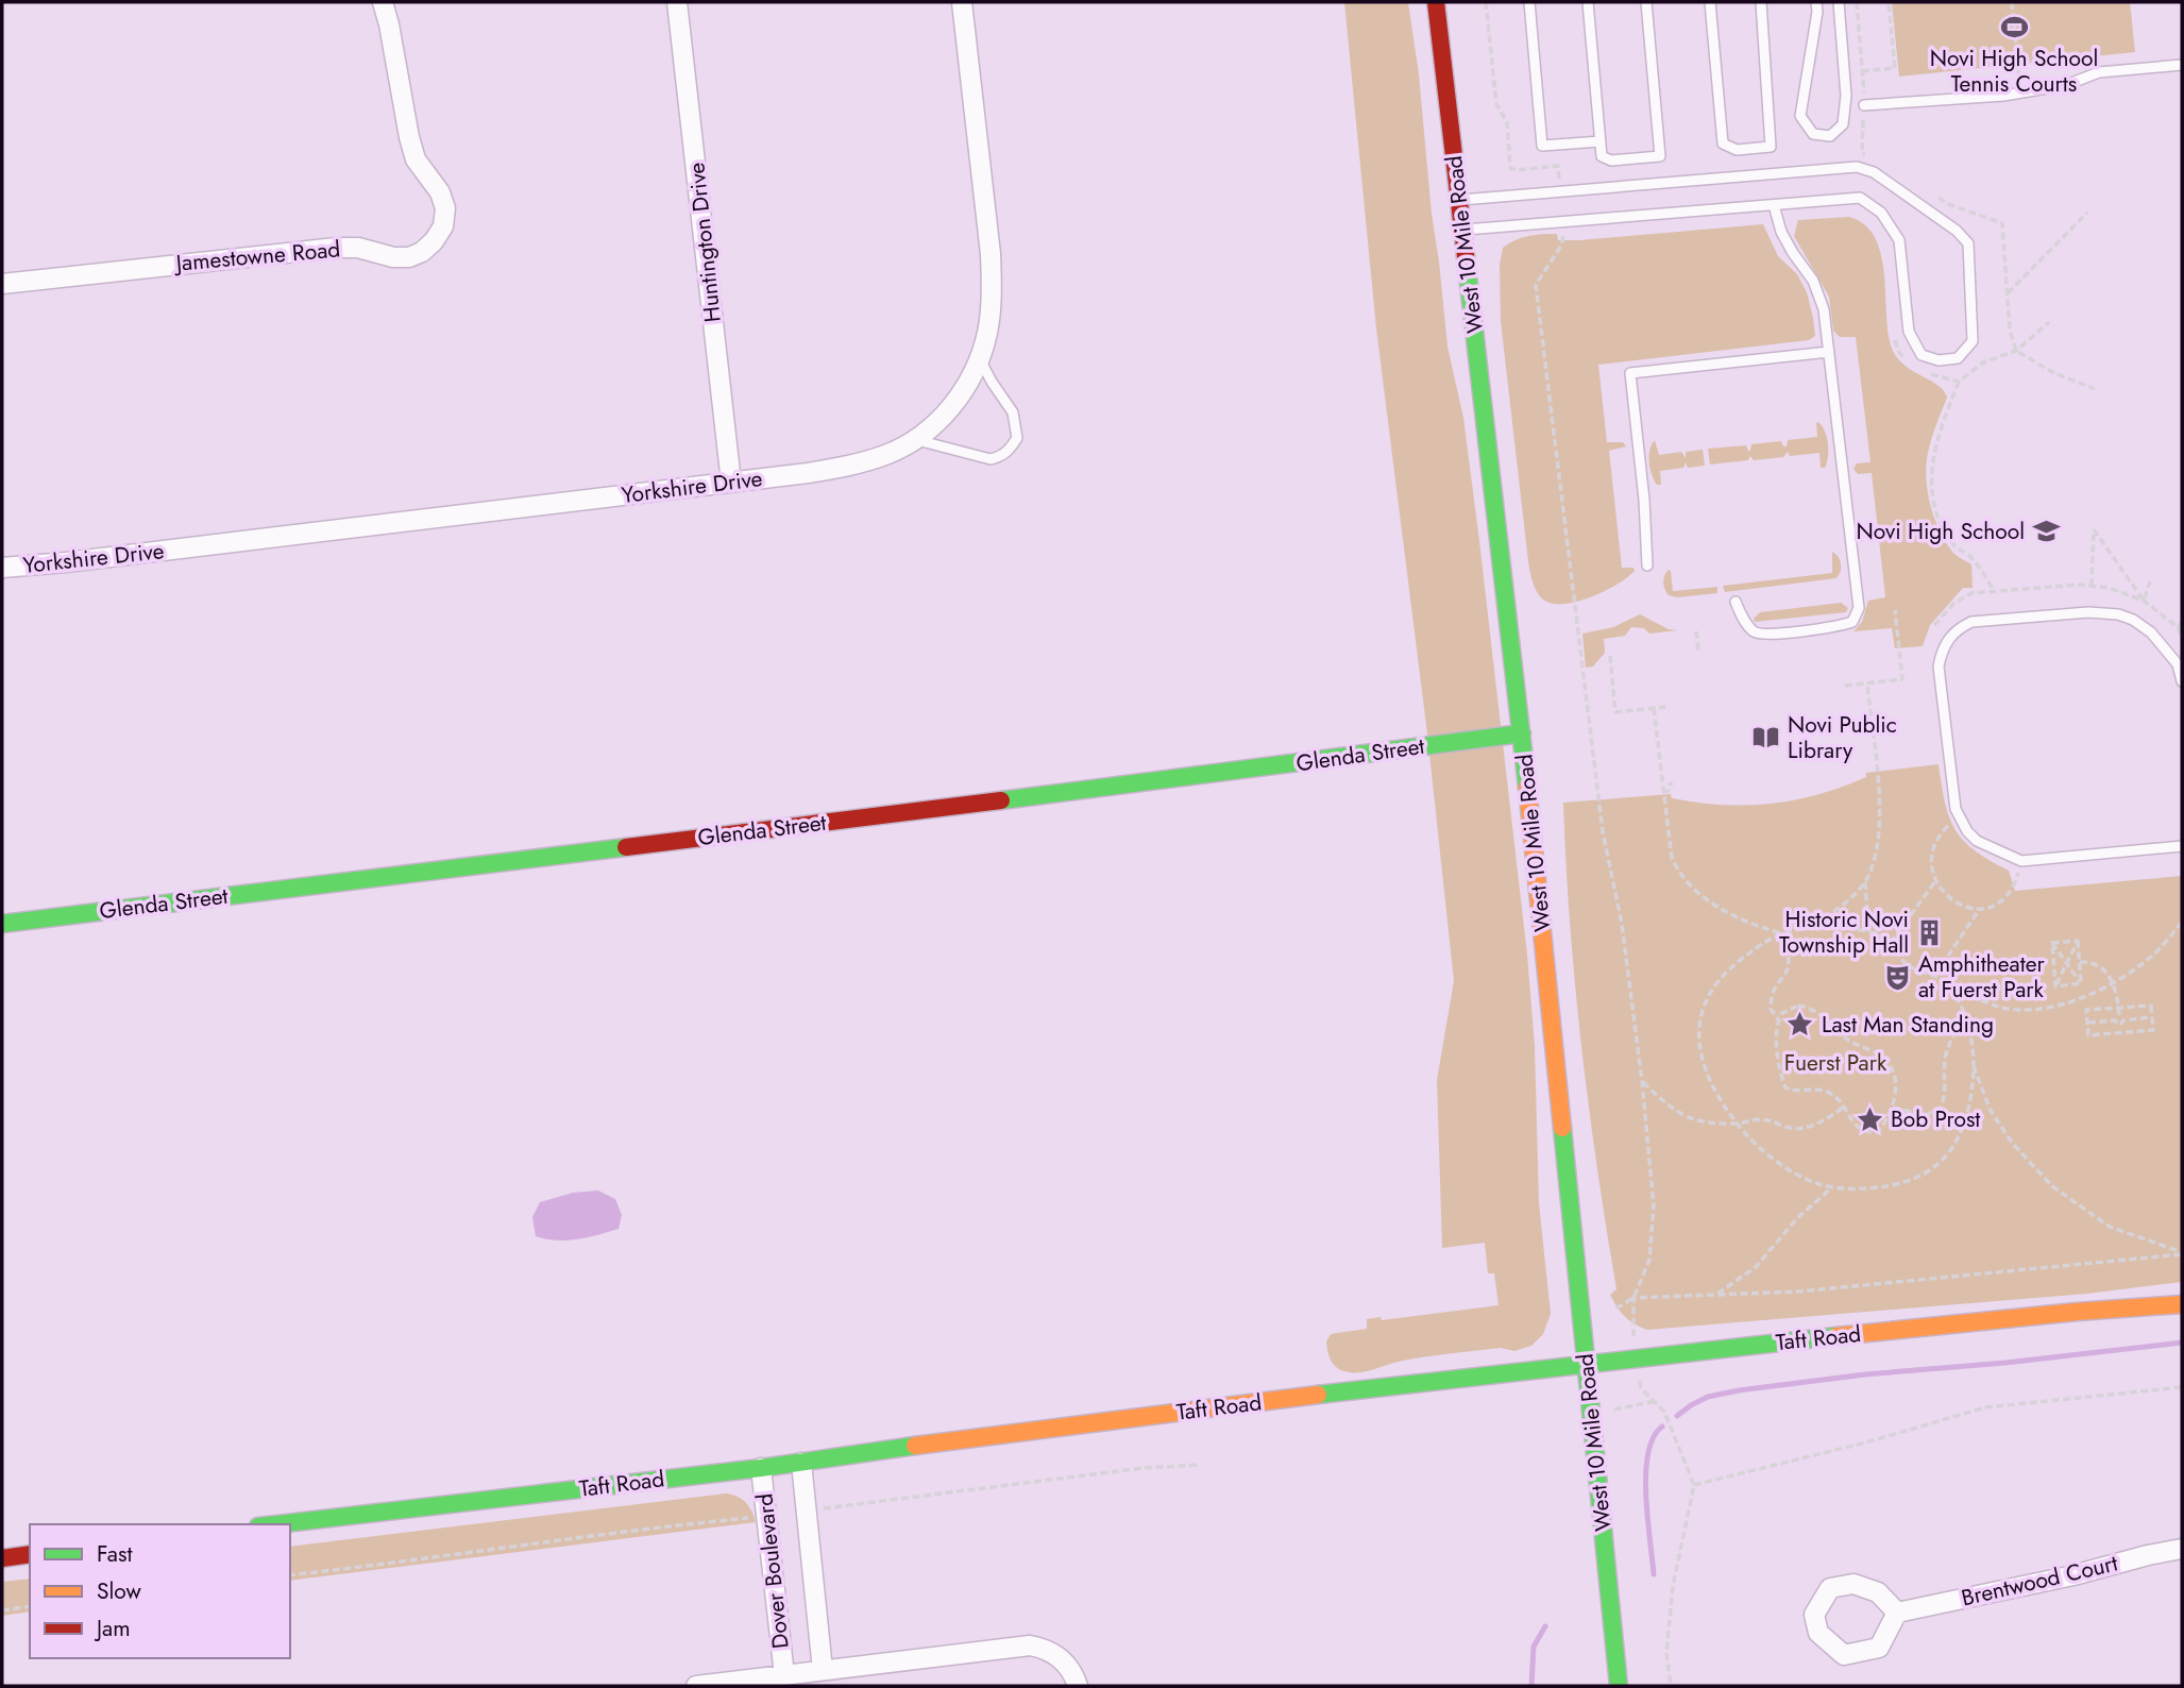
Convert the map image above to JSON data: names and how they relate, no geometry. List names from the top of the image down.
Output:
{
  "streets": {
    "street": [
      "Huntington Drive",
      "West 10 Mile Road",
      "Jamestowne Road",
      "Yorkshire Drive",
      "Glenda Street",
      "Taft Road",
      "Dover Boulevard",
      "Brentwood Court"
    ]
  },
  "crossings": [
    ["Huntington Drive", "Yorkshire Drive"],
    ["West 10 Mile Road", "Glenda Street"],
    ["West 10 Mile Road", "Taft Road"],
    ["Taft Road", "Dover Boulevard"]
  ],
  "parks": ["Fuerst Park"],
  "places": {
    "sports": ["Novi High School Tennis Courts"],
    "school or university": ["Novi High School"],
    "library": ["Novi Public Library"],
    "building": ["Historic Novi Township Hall"],
    "theatre": ["Amphitheater at Fuerst Park"],
    "place": ["Last Man Standing", "Bob Prost"]
  },
  "legend": ["Fast", "Slow", "Jam"]
}
